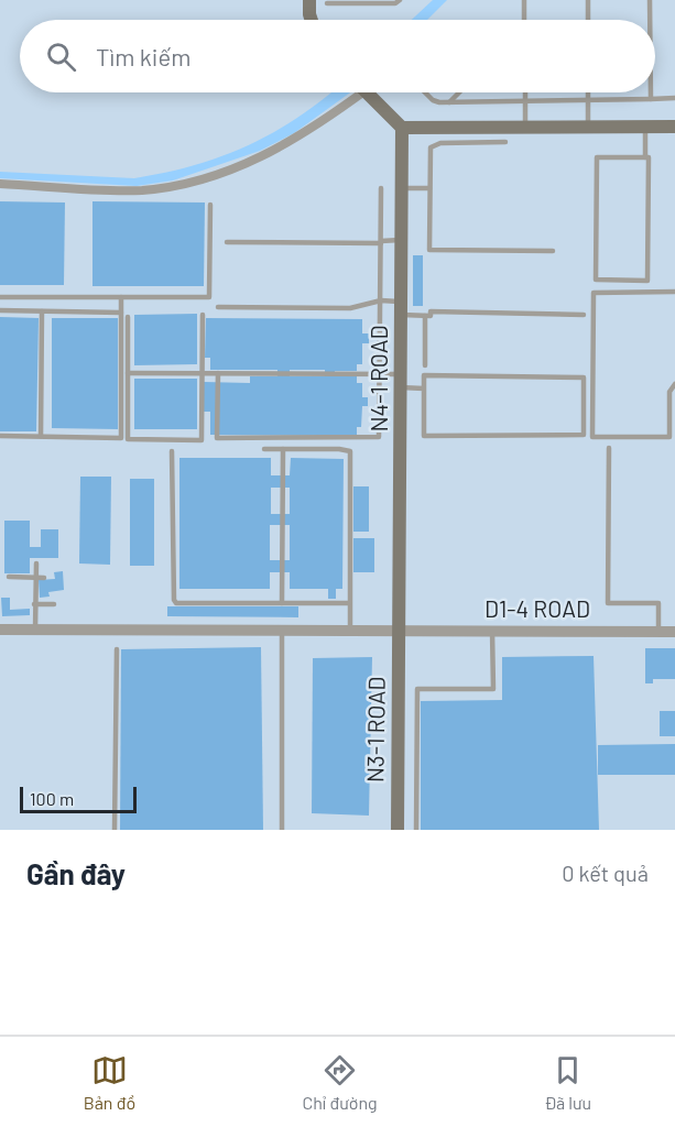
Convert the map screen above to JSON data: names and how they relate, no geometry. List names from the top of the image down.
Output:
{
  "streets": {
    "main road": ["N4-1 ROAD", "N3-1 ROAD"],
    "street": ["D1-4 ROAD"]
  },
  "crossings": [
    ["N4-1 ROAD", "D1-4 ROAD"],
    ["N4-1 ROAD", "N3-1 ROAD"],
    ["D1-4 ROAD", "N3-1 ROAD"]
  ],
  "scale_bar": "100 m",
  "page": {
    "search": "Tìm kiếm",
    "scale": "100 m",
    "heading": ["Gần đây", "0 kết quả"],
    "nav": ["Bản đồ", "Chỉ đường", "Đã lưu"]
  }
}
